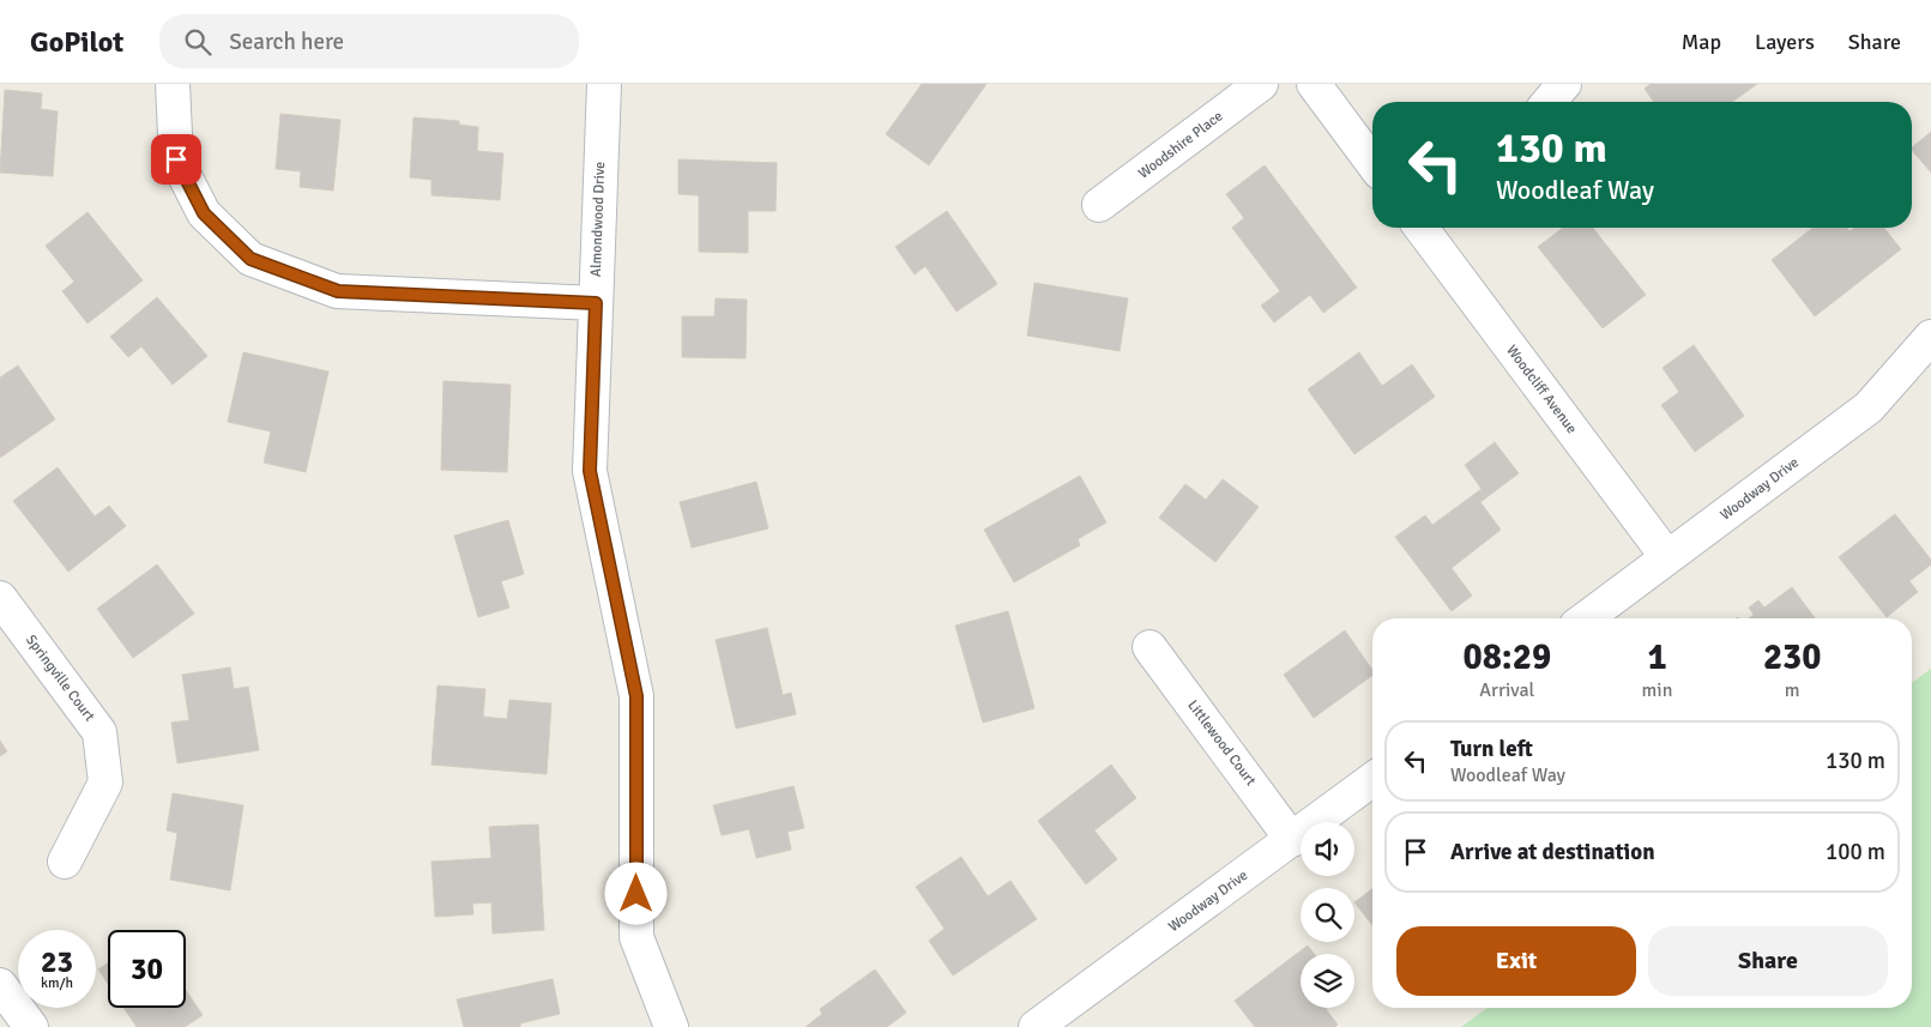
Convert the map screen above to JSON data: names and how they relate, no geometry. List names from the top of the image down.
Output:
{
  "streets": {
    "street": [
      "Woodshire Place",
      "Almondwood Drive",
      "Woodcliff Avenue",
      "Woodway Drive",
      "Springville Court",
      "Littlewood Court"
    ]
  },
  "crossings": [
    ["Woodcliff Avenue", "Woodway Drive"],
    ["Woodway Drive", "Littlewood Court"]
  ],
  "page": {
    "header": "GoPilot",
    "search": "Search here",
    "nav": ["Map", "Layers", "Share"],
    "turn": ["130 m", "Woodleaf Way"],
    "eta": [
      "08:29",
      "Arrival",
      "1",
      "min",
      "230",
      "m"
    ],
    "list": [
      {
        "name": "Turn left",
        "note": "Woodleaf Way",
        "value": "130 m"
      },
      {
        "name": "Arrive at destination",
        "value": "100 m"
      }
    ],
    "buttons": ["Exit", "Share"],
    "speed": "23 km/h",
    "limit": "30"
  }
}
